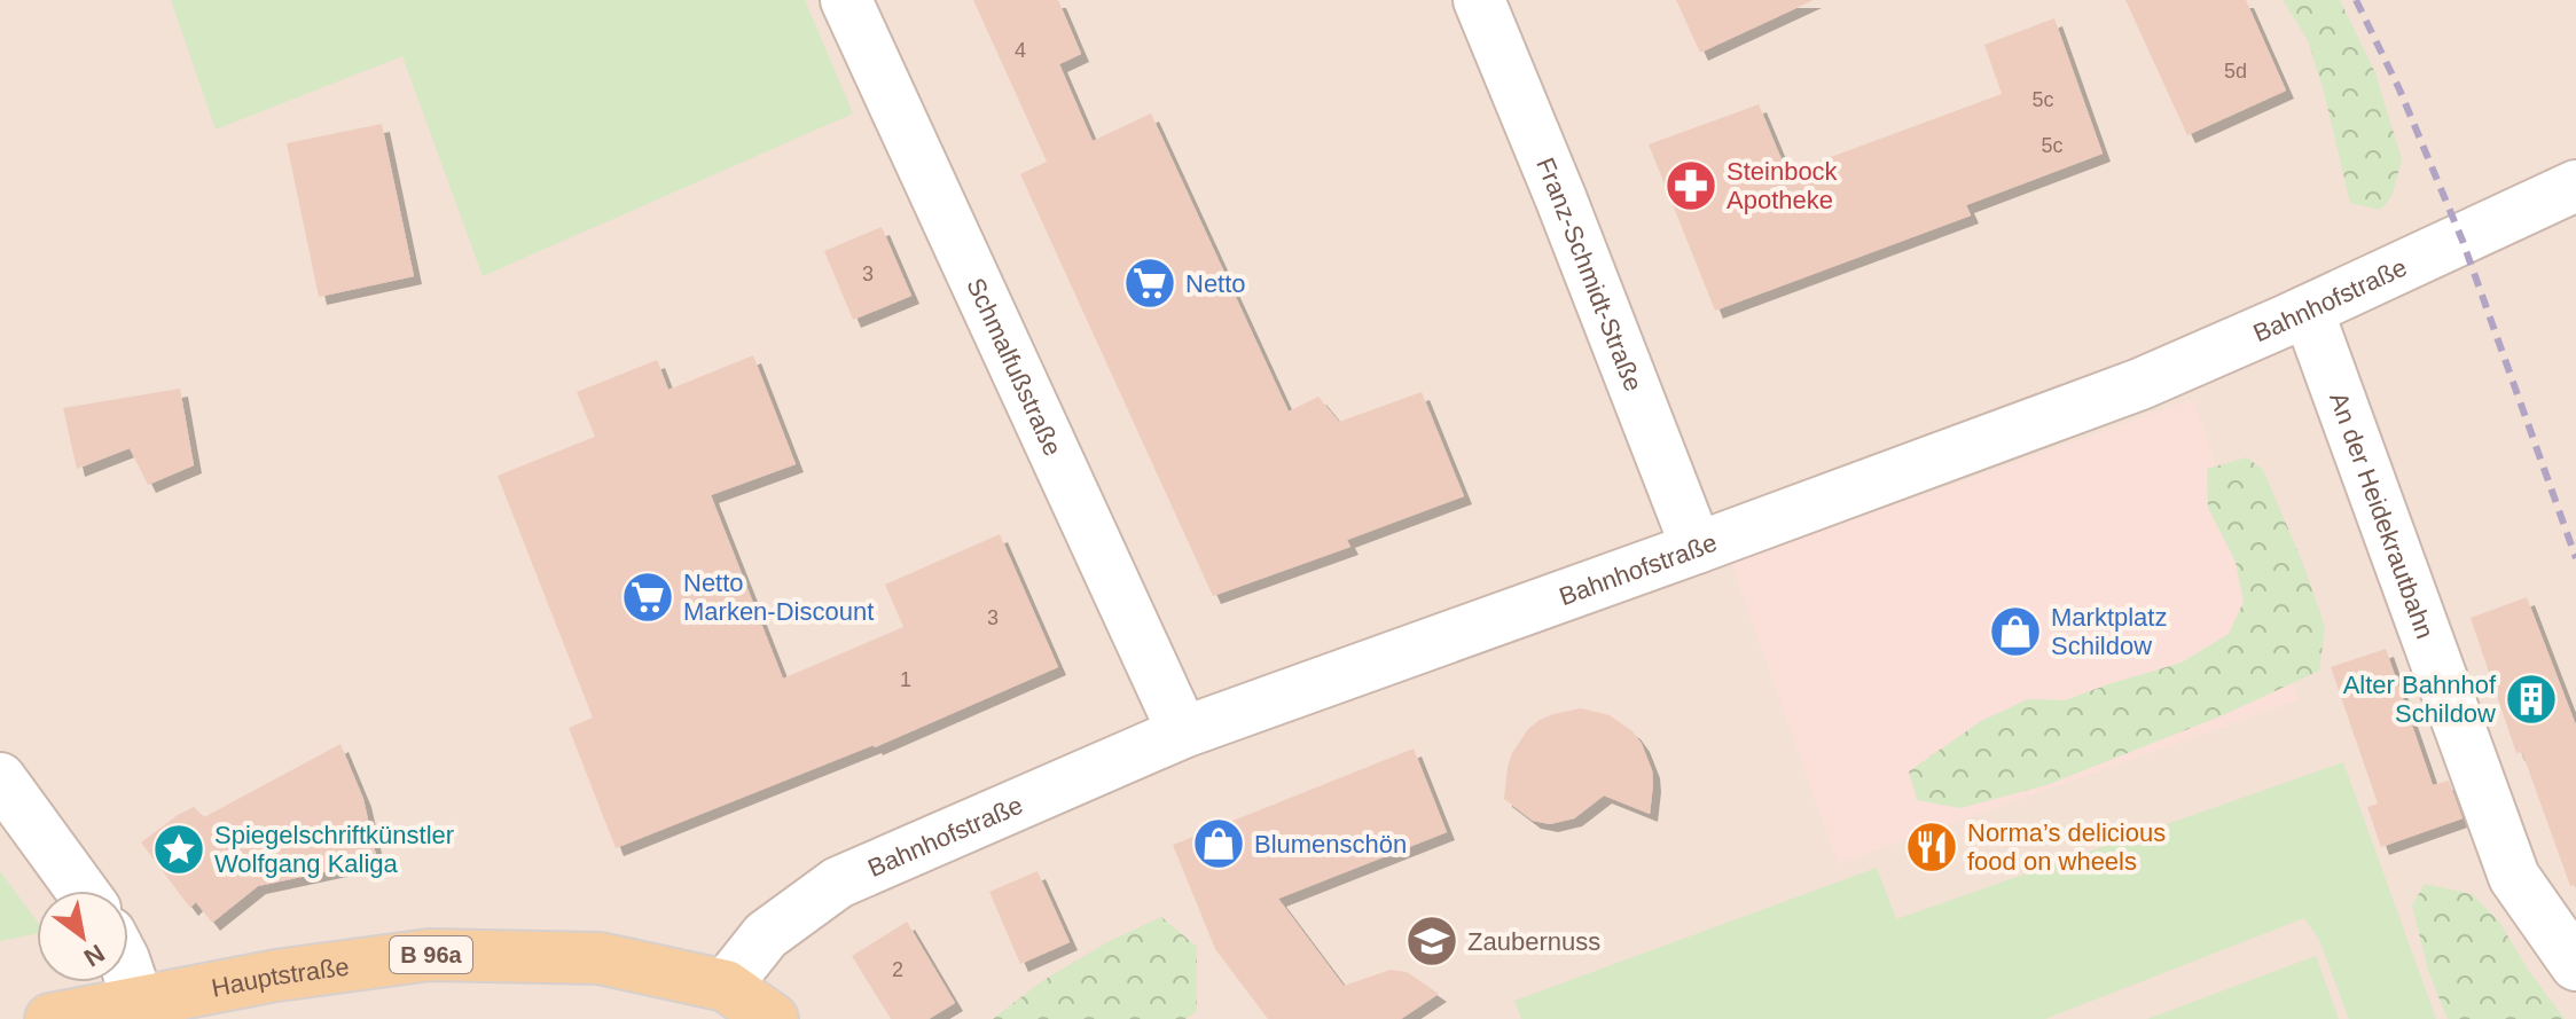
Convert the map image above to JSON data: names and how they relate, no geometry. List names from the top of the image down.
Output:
{
  "streets": {
    "main road": ["B 96a", "Hauptstraße"],
    "street": [
      "Franz-Schmidt-Straße",
      "Bahnhofstraße",
      "Schmalfußstraße",
      "An der Heidekrautbahn"
    ]
  },
  "crossings": [
    ["Franz-Schmidt-Straße", "Bahnhofstraße"],
    ["Bahnhofstraße", "Schmalfußstraße"],
    ["Bahnhofstraße", "An der Heidekrautbahn"],
    ["Bahnhofstraße", "Hauptstraße"]
  ],
  "places": {
    "pharmacy": ["Steinbock Apotheke"],
    "supermarket": ["Netto", "Netto Marken-Discount"],
    "shop": ["Marktplatz Schildow", "Blumenschön"],
    "building": ["Alter Bahnhof Schildow"],
    "restaurant": ["Norma’s delicious food on wheels"],
    "place": ["Spiegelschriftkünstler Wolfgang Kaliga"],
    "school or university": ["Zaubernuss"]
  },
  "house_numbers": [
    "4",
    "5d",
    "5c",
    "5c",
    "3",
    "3",
    "1",
    "2"
  ],
  "north": "bottom right"
}
